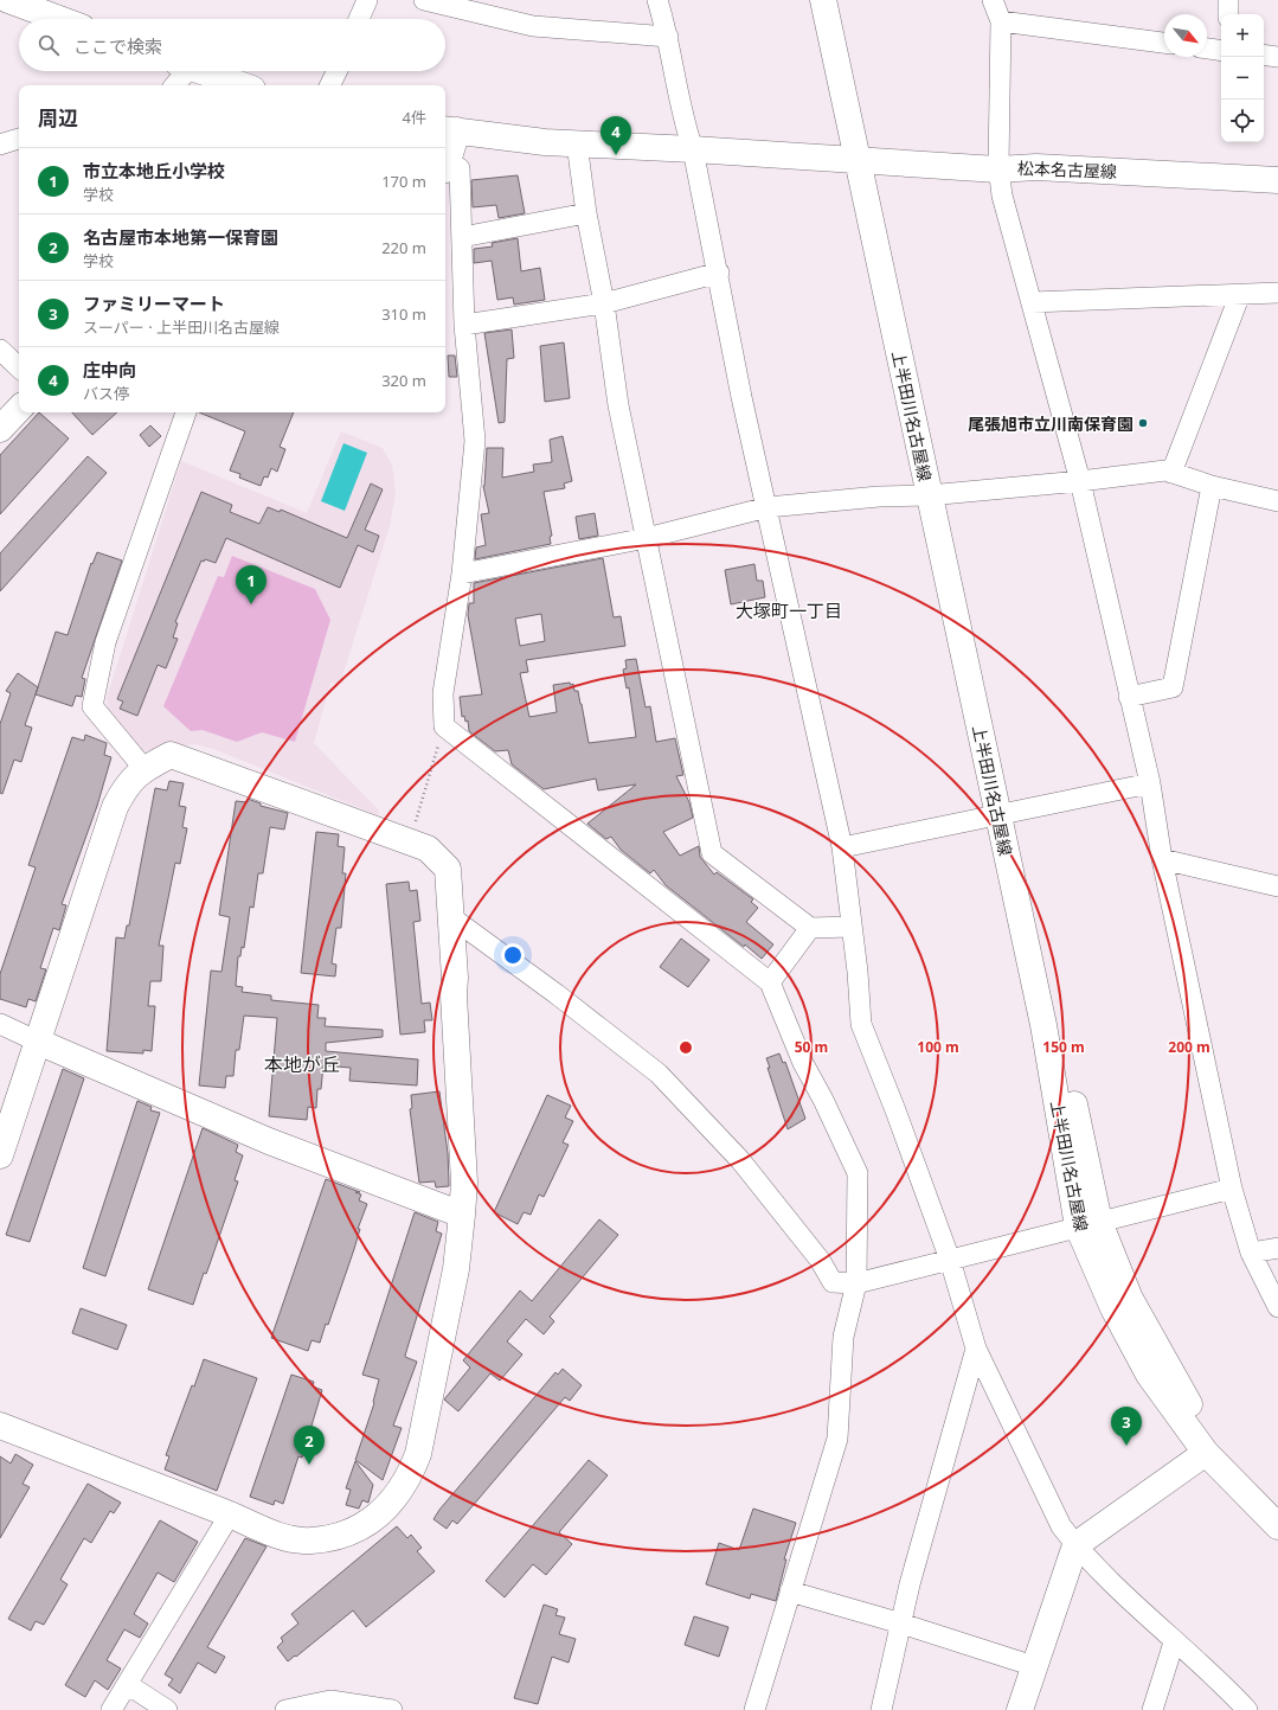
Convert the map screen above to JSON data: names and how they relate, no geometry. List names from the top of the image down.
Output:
{
  "streets": {
    "street": ["松本名古屋線", "上半田川名古屋線"]
  },
  "crossings": [
    ["松本名古屋線", "上半田川名古屋線"]
  ],
  "districts": ["大塚町一丁目", "本地が丘"],
  "places": ["尾張旭市立川南保育園"],
  "north": "bottom right",
  "page": {
    "map_buttons": ["+", "−"],
    "search": "ここで検索",
    "heading": ["周辺", "4件"],
    "pins": [
      "4",
      "1",
      "3",
      "2"
    ],
    "list": [
      {
        "mark": "1",
        "name": "市立本地丘小学校",
        "note": "学校",
        "value": "170 m"
      },
      {
        "mark": "2",
        "name": "名古屋市本地第一保育園",
        "note": "学校",
        "value": "220 m"
      },
      {
        "mark": "3",
        "name": "ファミリーマート",
        "note": "スーパー · 上半田川名古屋線",
        "value": "310 m"
      },
      {
        "mark": "4",
        "name": "庄中向",
        "note": "バス停",
        "value": "320 m"
      }
    ]
  },
  "rings": [
    "50 m",
    "100 m",
    "150 m",
    "200 m"
  ]
}
